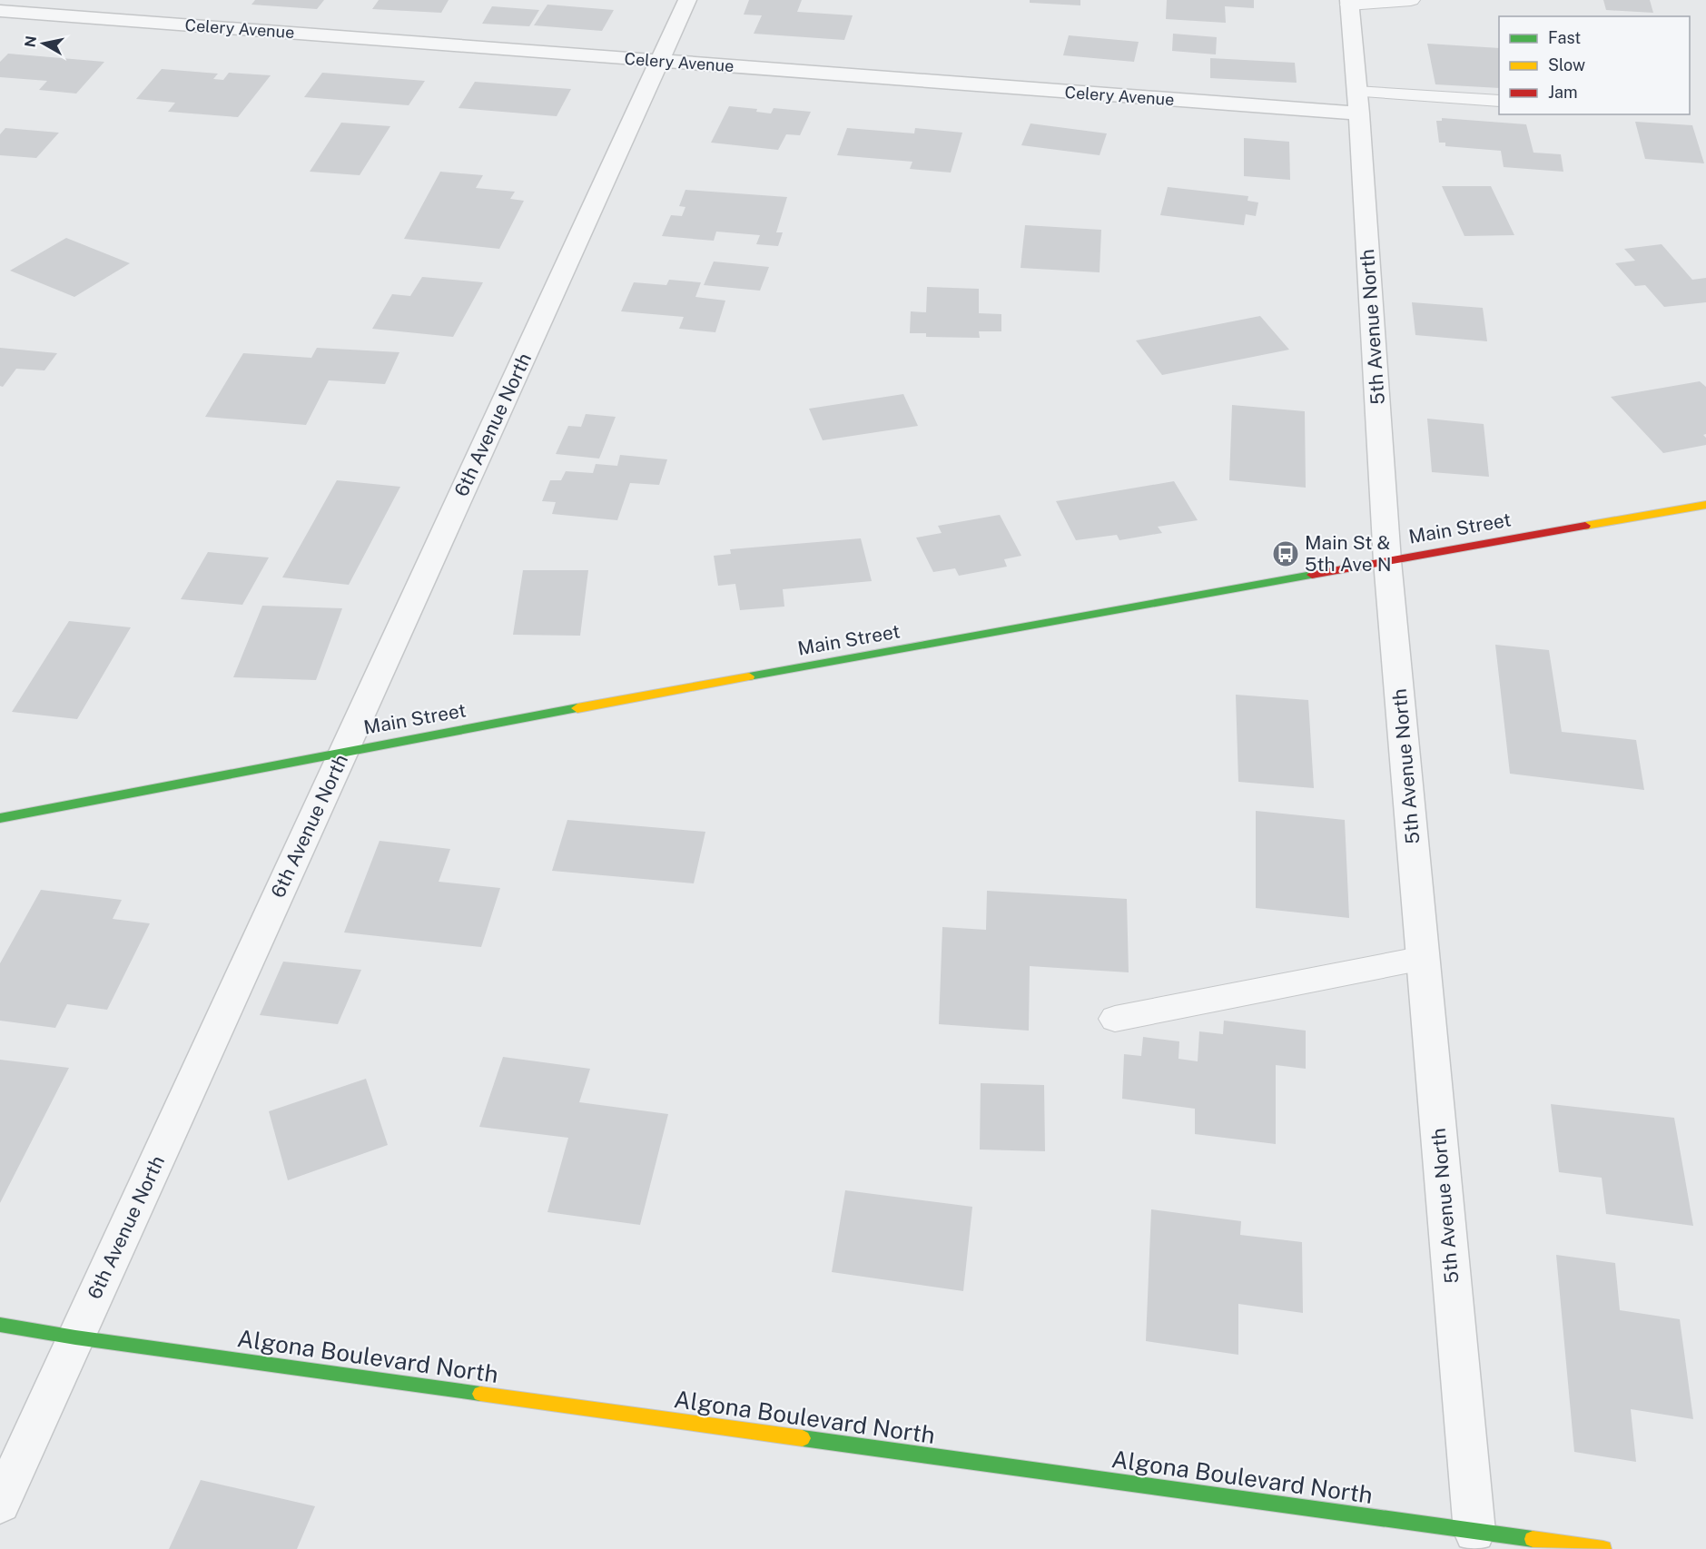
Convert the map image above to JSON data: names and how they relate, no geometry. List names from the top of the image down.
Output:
{
  "streets": {
    "street": [
      "Celery Avenue",
      "5th Avenue North",
      "6th Avenue North",
      "Main Street",
      "Algona Boulevard North"
    ]
  },
  "crossings": [
    ["Celery Avenue", "5th Avenue North"],
    ["Celery Avenue", "6th Avenue North"],
    ["5th Avenue North", "Main Street"],
    ["5th Avenue North", "Algona Boulevard North"],
    ["6th Avenue North", "Main Street"],
    ["6th Avenue North", "Algona Boulevard North"]
  ],
  "places": {
    "bus stop": ["Main St & 5th Ave N"]
  },
  "legend": ["Fast", "Slow", "Jam"],
  "north": "left"
}
